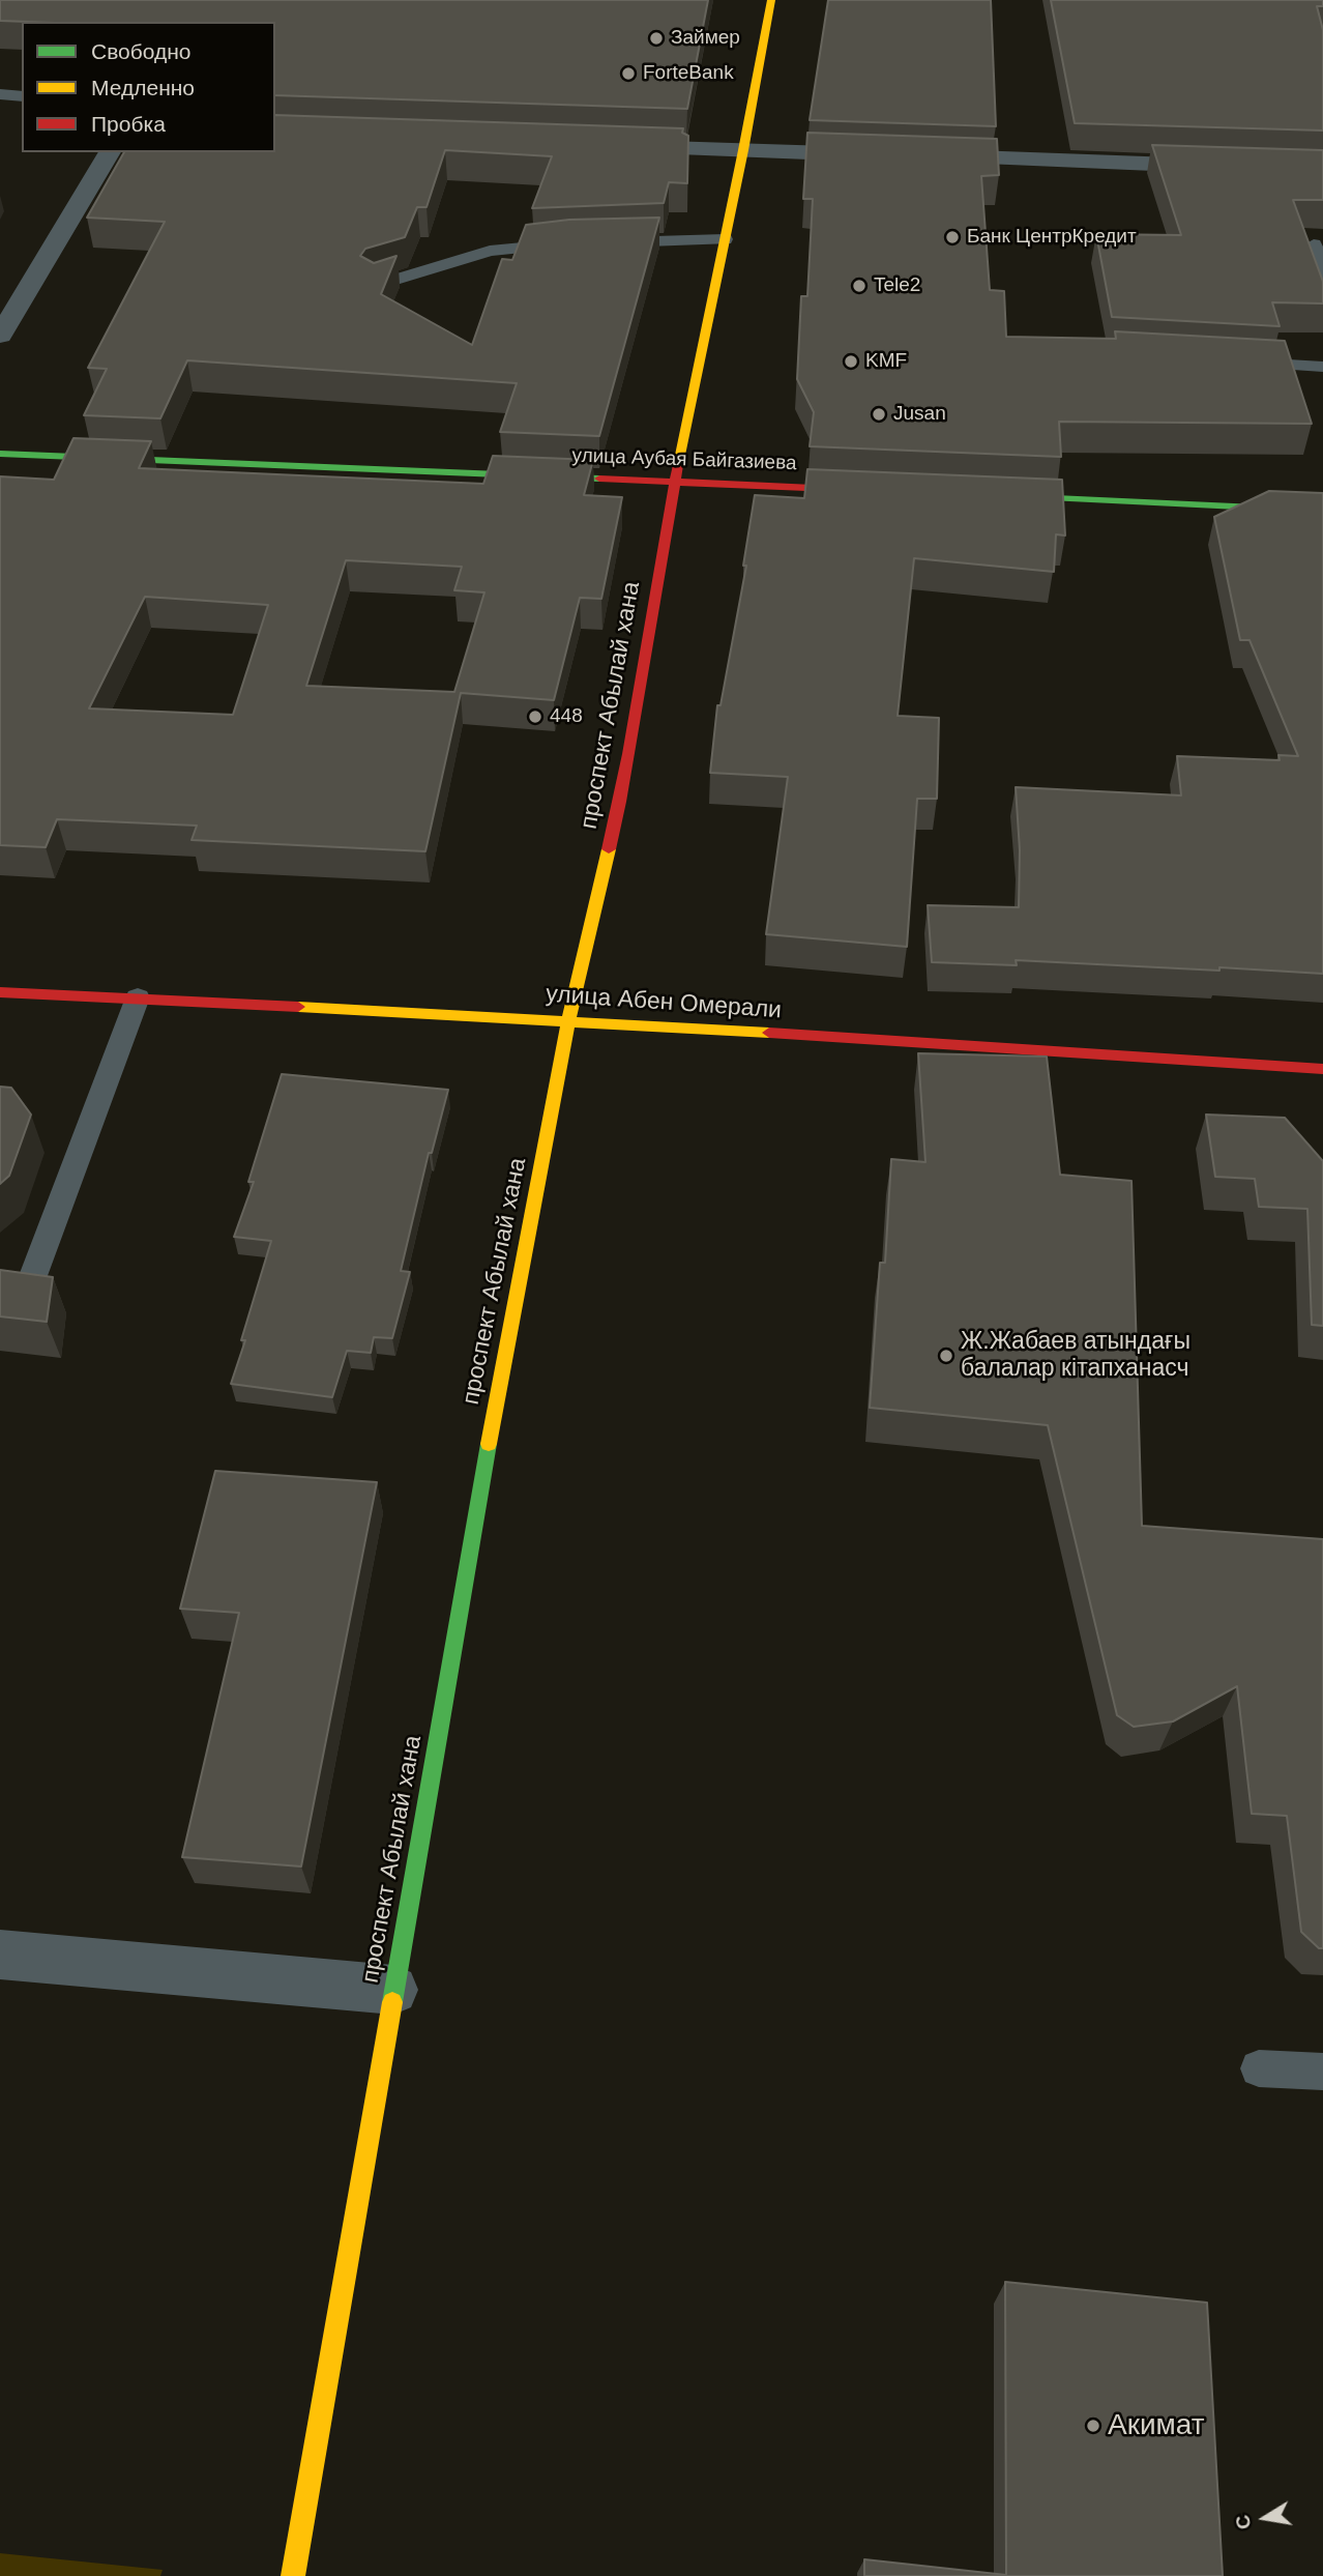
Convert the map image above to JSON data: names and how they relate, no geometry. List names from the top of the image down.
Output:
{
  "streets": {
    "main road": ["улица Аубая Байгазиева", "проспект Абылай хана", "улица Абен Омерали"]
  },
  "crossings": [
    ["улица Аубая Байгазиева", "проспект Абылай хана"],
    ["проспект Абылай хана", "улица Абен Омерали"]
  ],
  "places": [
    "Займер",
    "ForteBank",
    "Банк ЦентрКредит",
    "Tele2",
    "KMF",
    "Jusan",
    "448",
    "Ж.Жабаев атындағы балалар кітапханасч",
    "Акимат"
  ],
  "legend": ["Свободно", "Медленно", "Пробка"],
  "north": "left"
}
